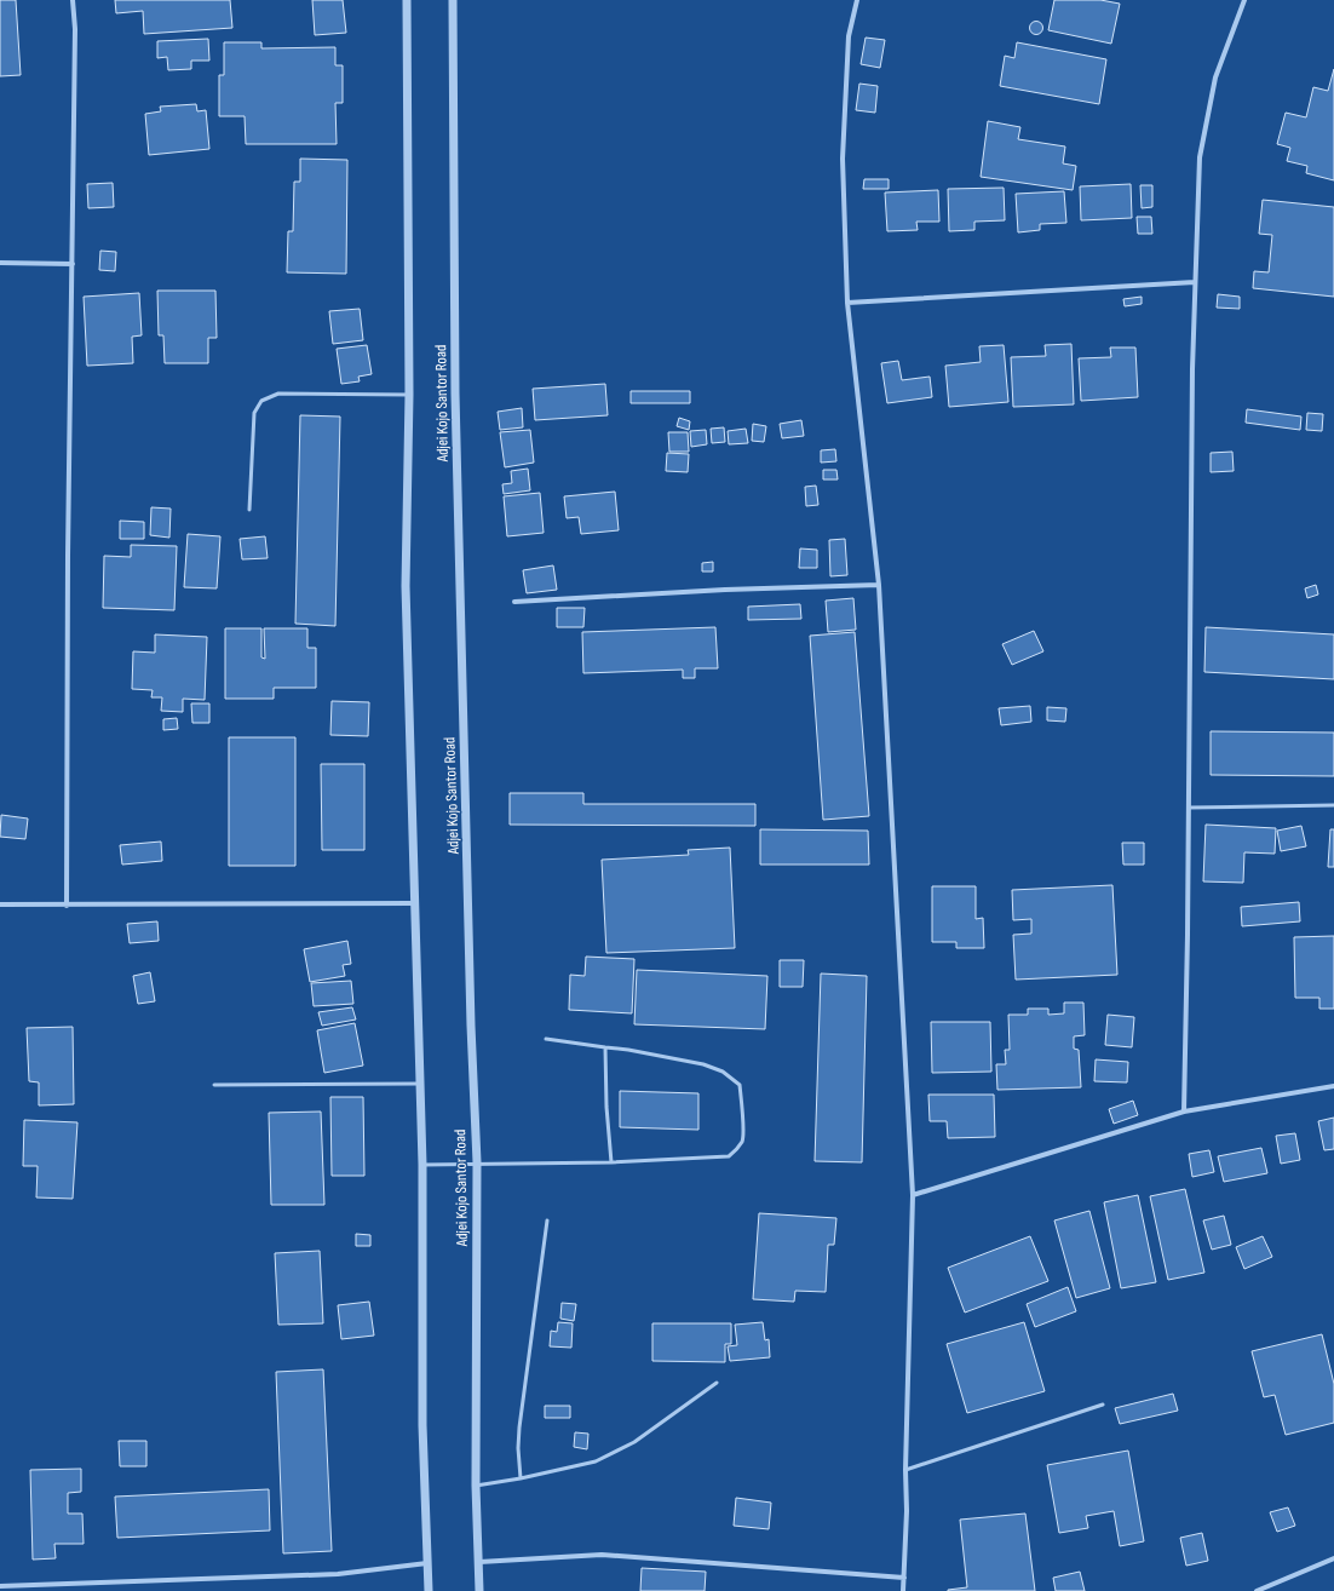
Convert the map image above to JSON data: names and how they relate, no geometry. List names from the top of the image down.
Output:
{
  "streets": {
    "street": ["Adjei Kojo Santor Road"]
  }
}
